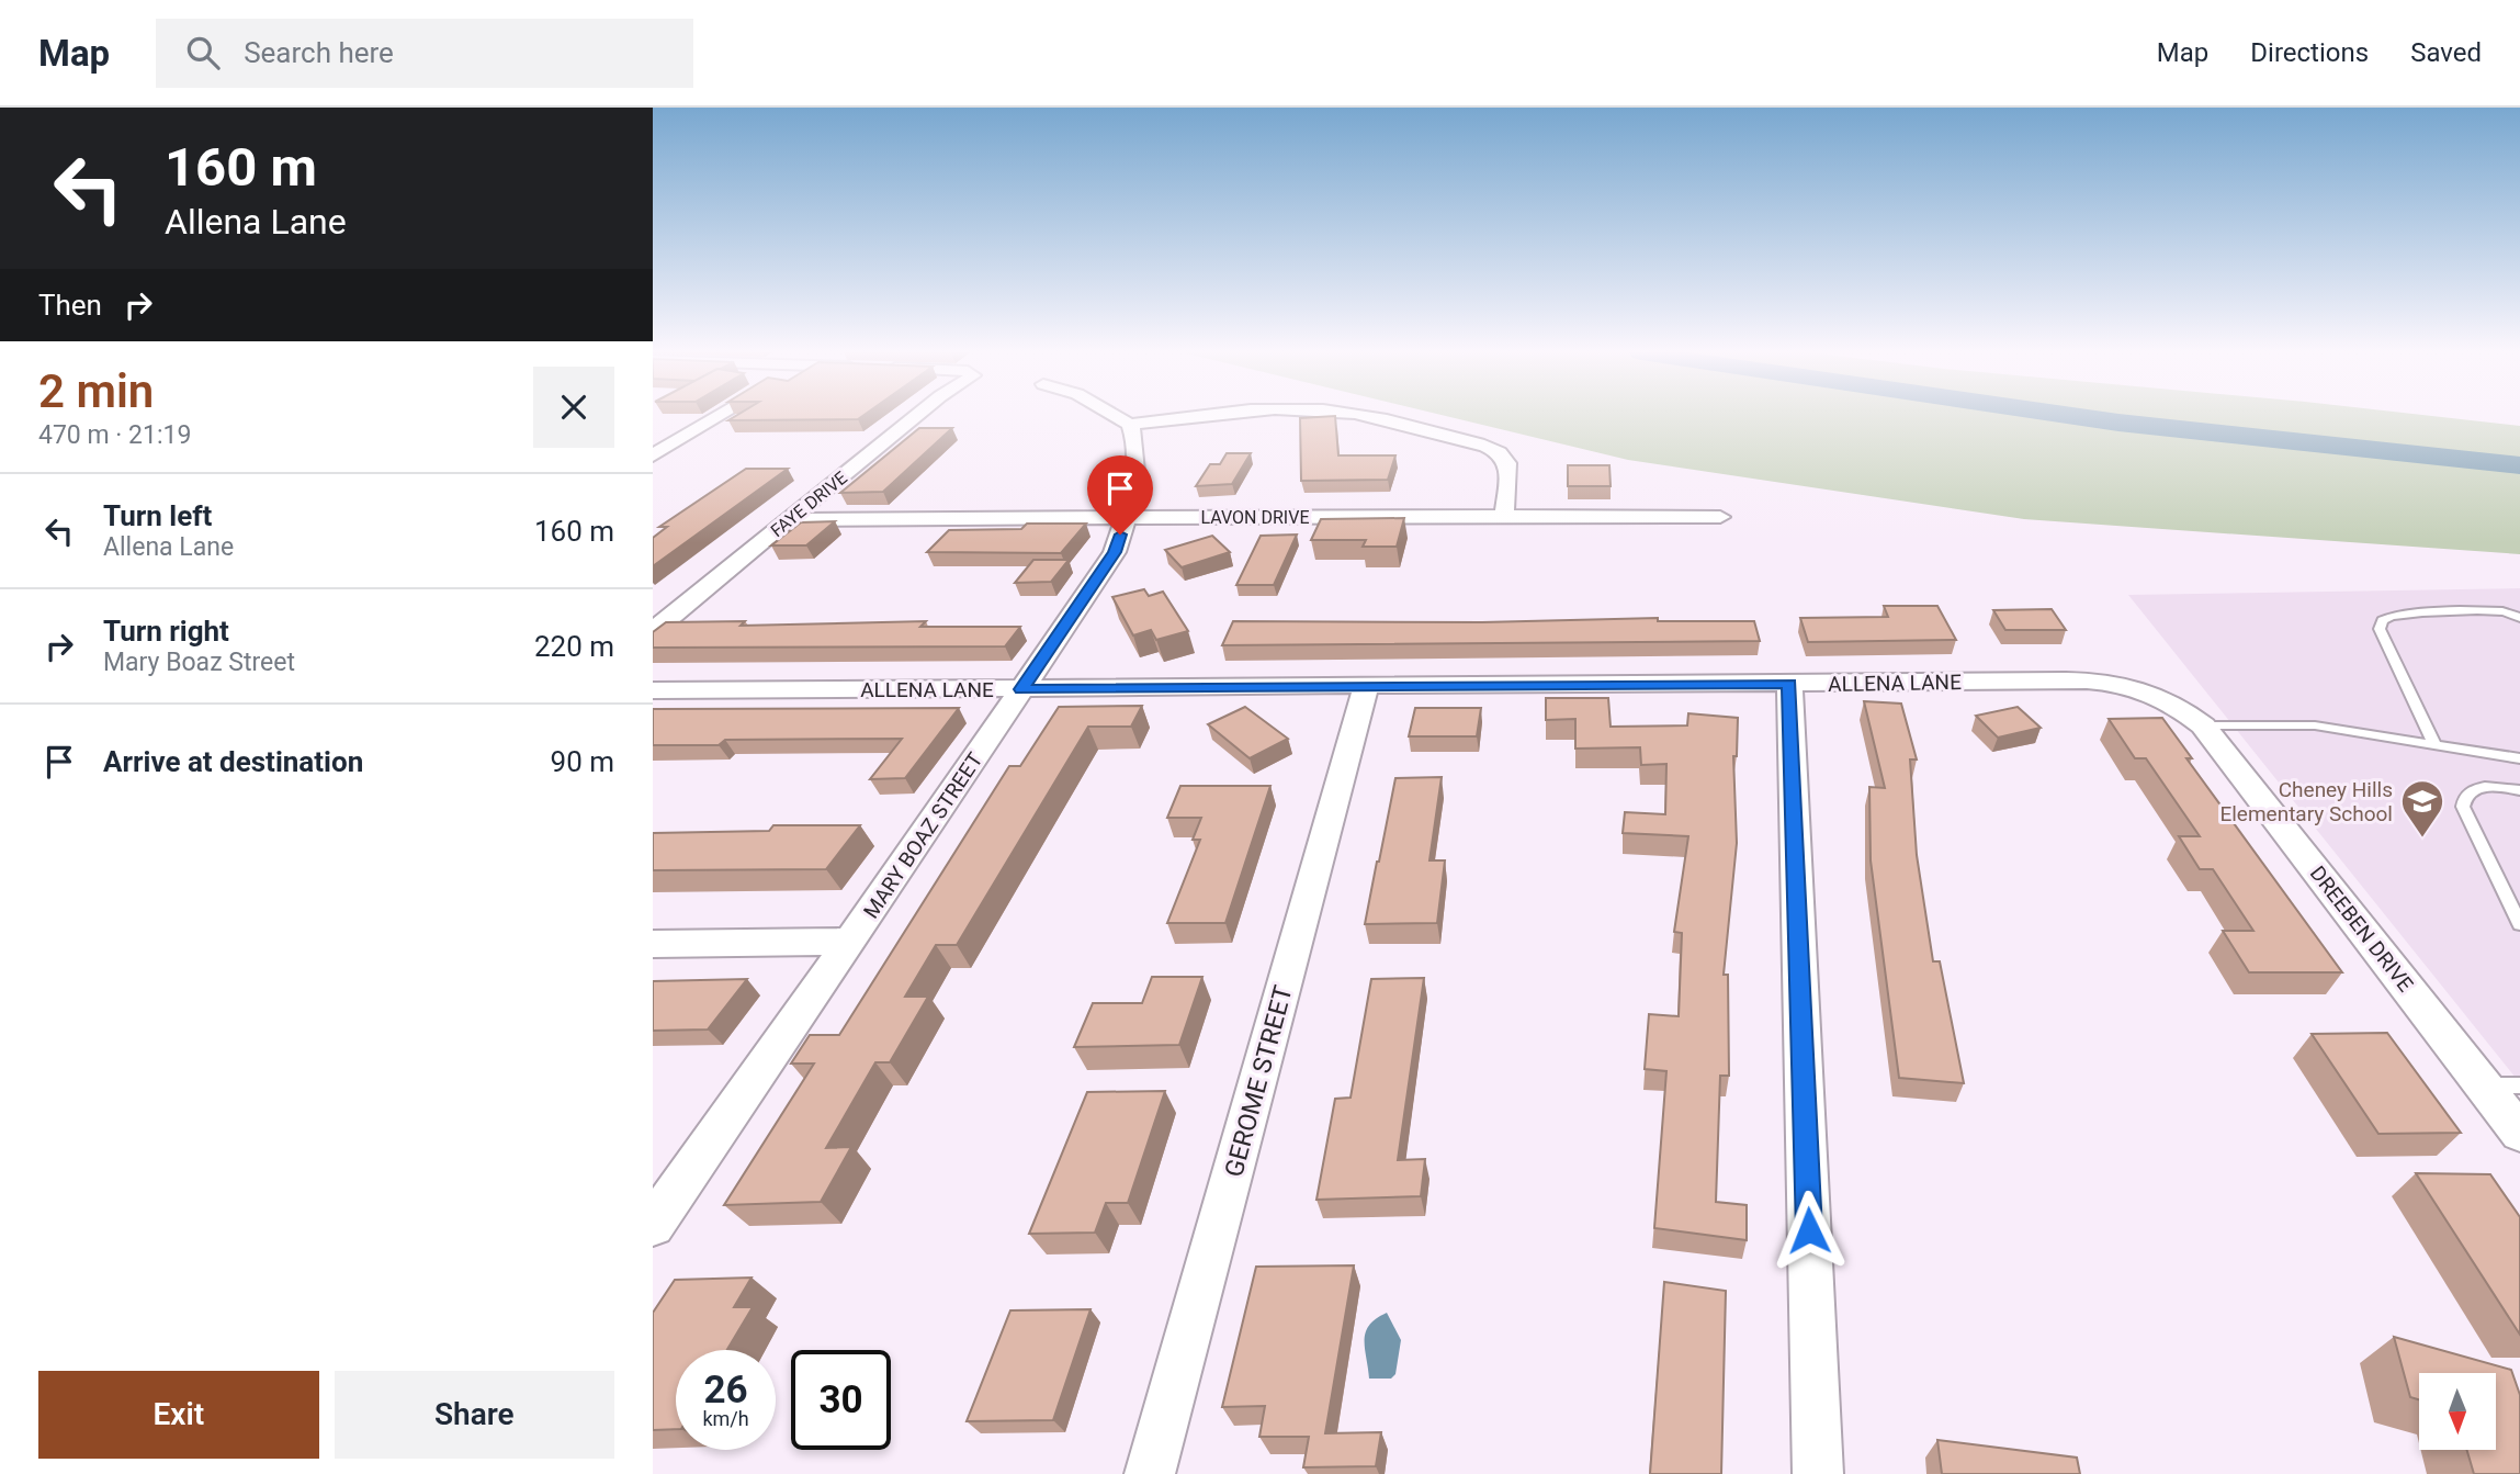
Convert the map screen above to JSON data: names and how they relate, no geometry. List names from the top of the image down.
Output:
{
  "streets": {
    "street": [
      "FAYE DRIVE",
      "LAVON DRIVE",
      "ALLENA LANE",
      "MARY BOAZ STREET",
      "DREEBEN DRIVE",
      "GEROME STREET"
    ]
  },
  "crossings": [
    ["FAYE DRIVE", "LAVON DRIVE"],
    ["LAVON DRIVE", "MARY BOAZ STREET"],
    ["ALLENA LANE", "MARY BOAZ STREET"],
    ["ALLENA LANE", "DREEBEN DRIVE"],
    ["ALLENA LANE", "GEROME STREET"]
  ],
  "places": {
    "school or university": ["Cheney Hills Elementary School"]
  },
  "north": "bottom",
  "page": {
    "header": "Map",
    "search": "Search here",
    "nav": ["Map", "Directions", "Saved"],
    "turn": ["160 m", "Allena Lane"],
    "then": "Then",
    "heading": ["2 min", "470 m · 21:19"],
    "list": [
      {
        "name": "Turn left",
        "note": "Allena Lane",
        "value": "160 m"
      },
      {
        "name": "Turn right",
        "note": "Mary Boaz Street",
        "value": "220 m"
      },
      {
        "name": "Arrive at destination",
        "value": "90 m"
      }
    ],
    "speed": "26 km/h",
    "limit": "30",
    "buttons": ["Exit", "Share"]
  }
}
